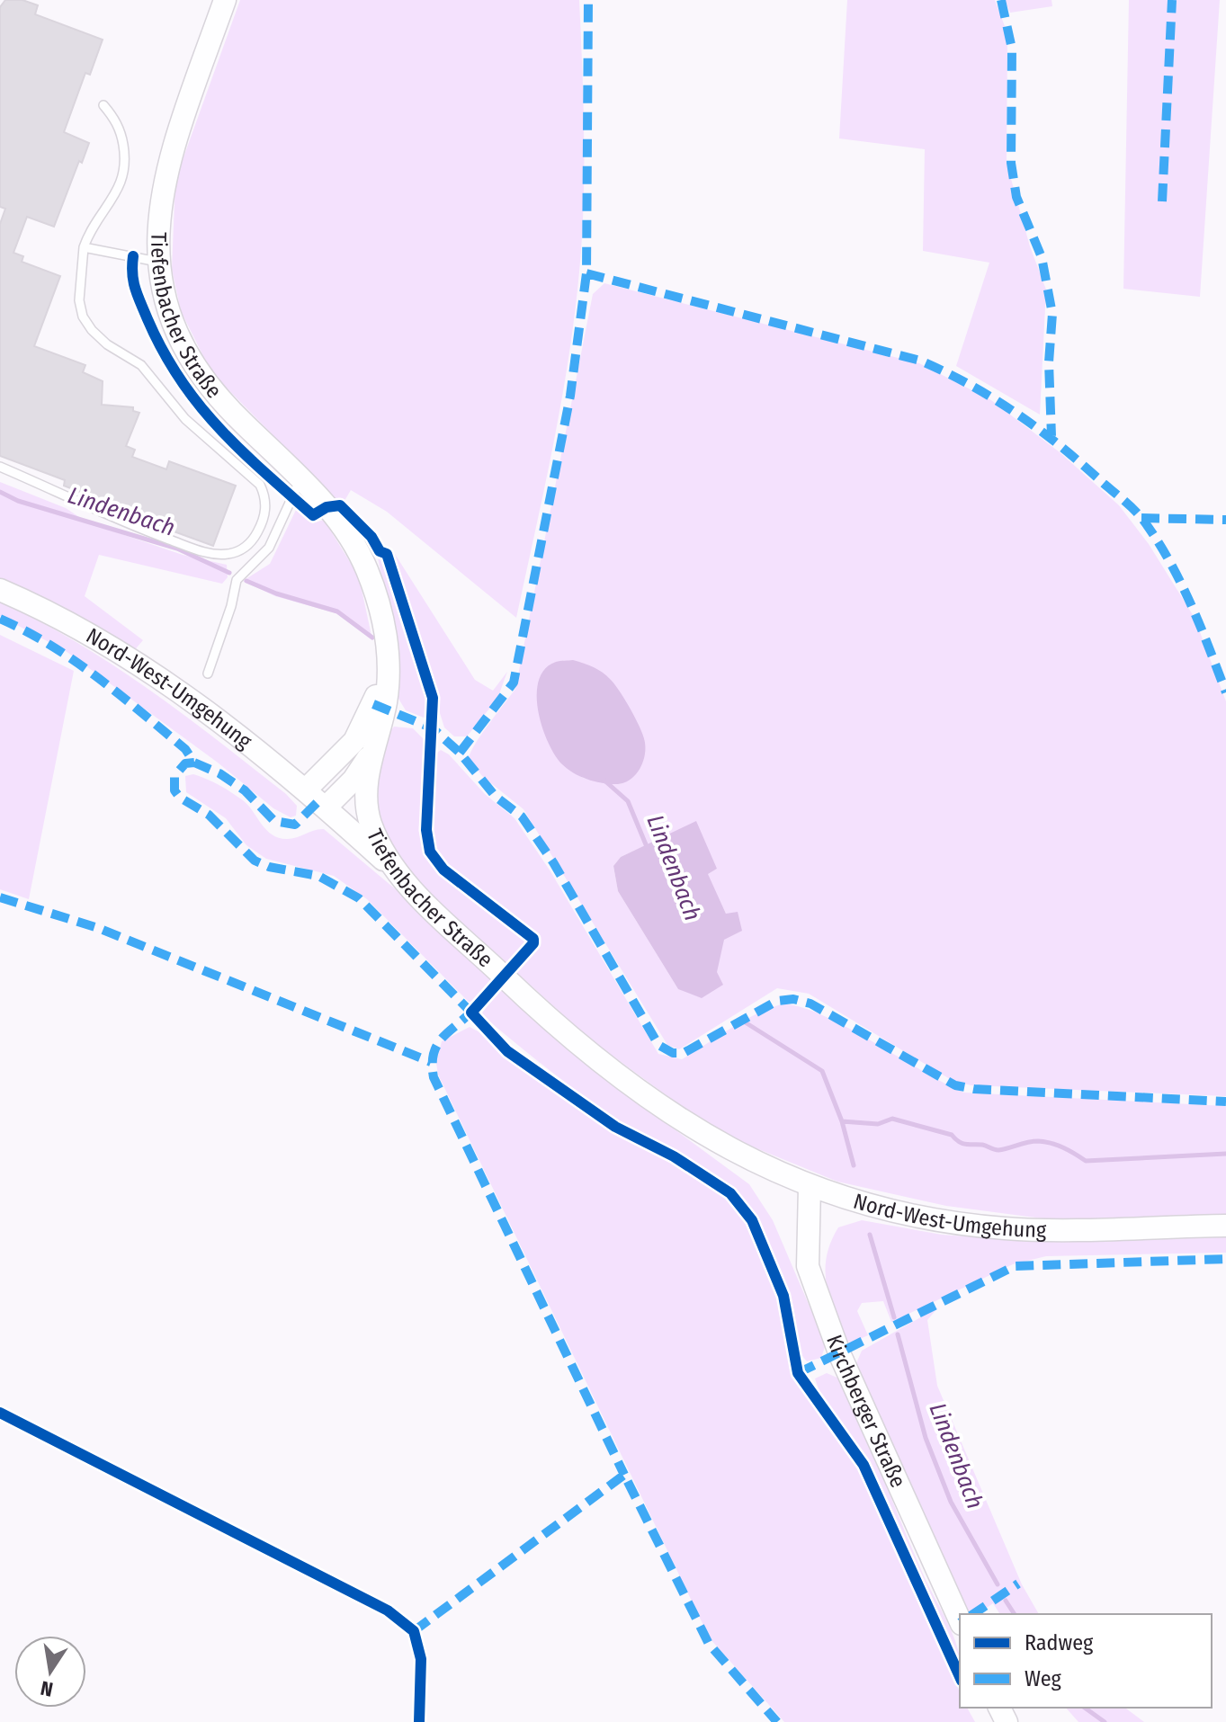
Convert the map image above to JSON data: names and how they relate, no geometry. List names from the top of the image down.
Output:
{
  "streets": {
    "main road": ["Tiefenbacher Straße", "Nord-West-Umgehung", "Kirchberger Straße"]
  },
  "crossings": [
    ["Tiefenbacher Straße", "Nord-West-Umgehung"],
    ["Nord-West-Umgehung", "Kirchberger Straße"]
  ],
  "water": ["Lindenbach"],
  "legend": ["Radweg", "Weg"],
  "north": "bottom"
}
